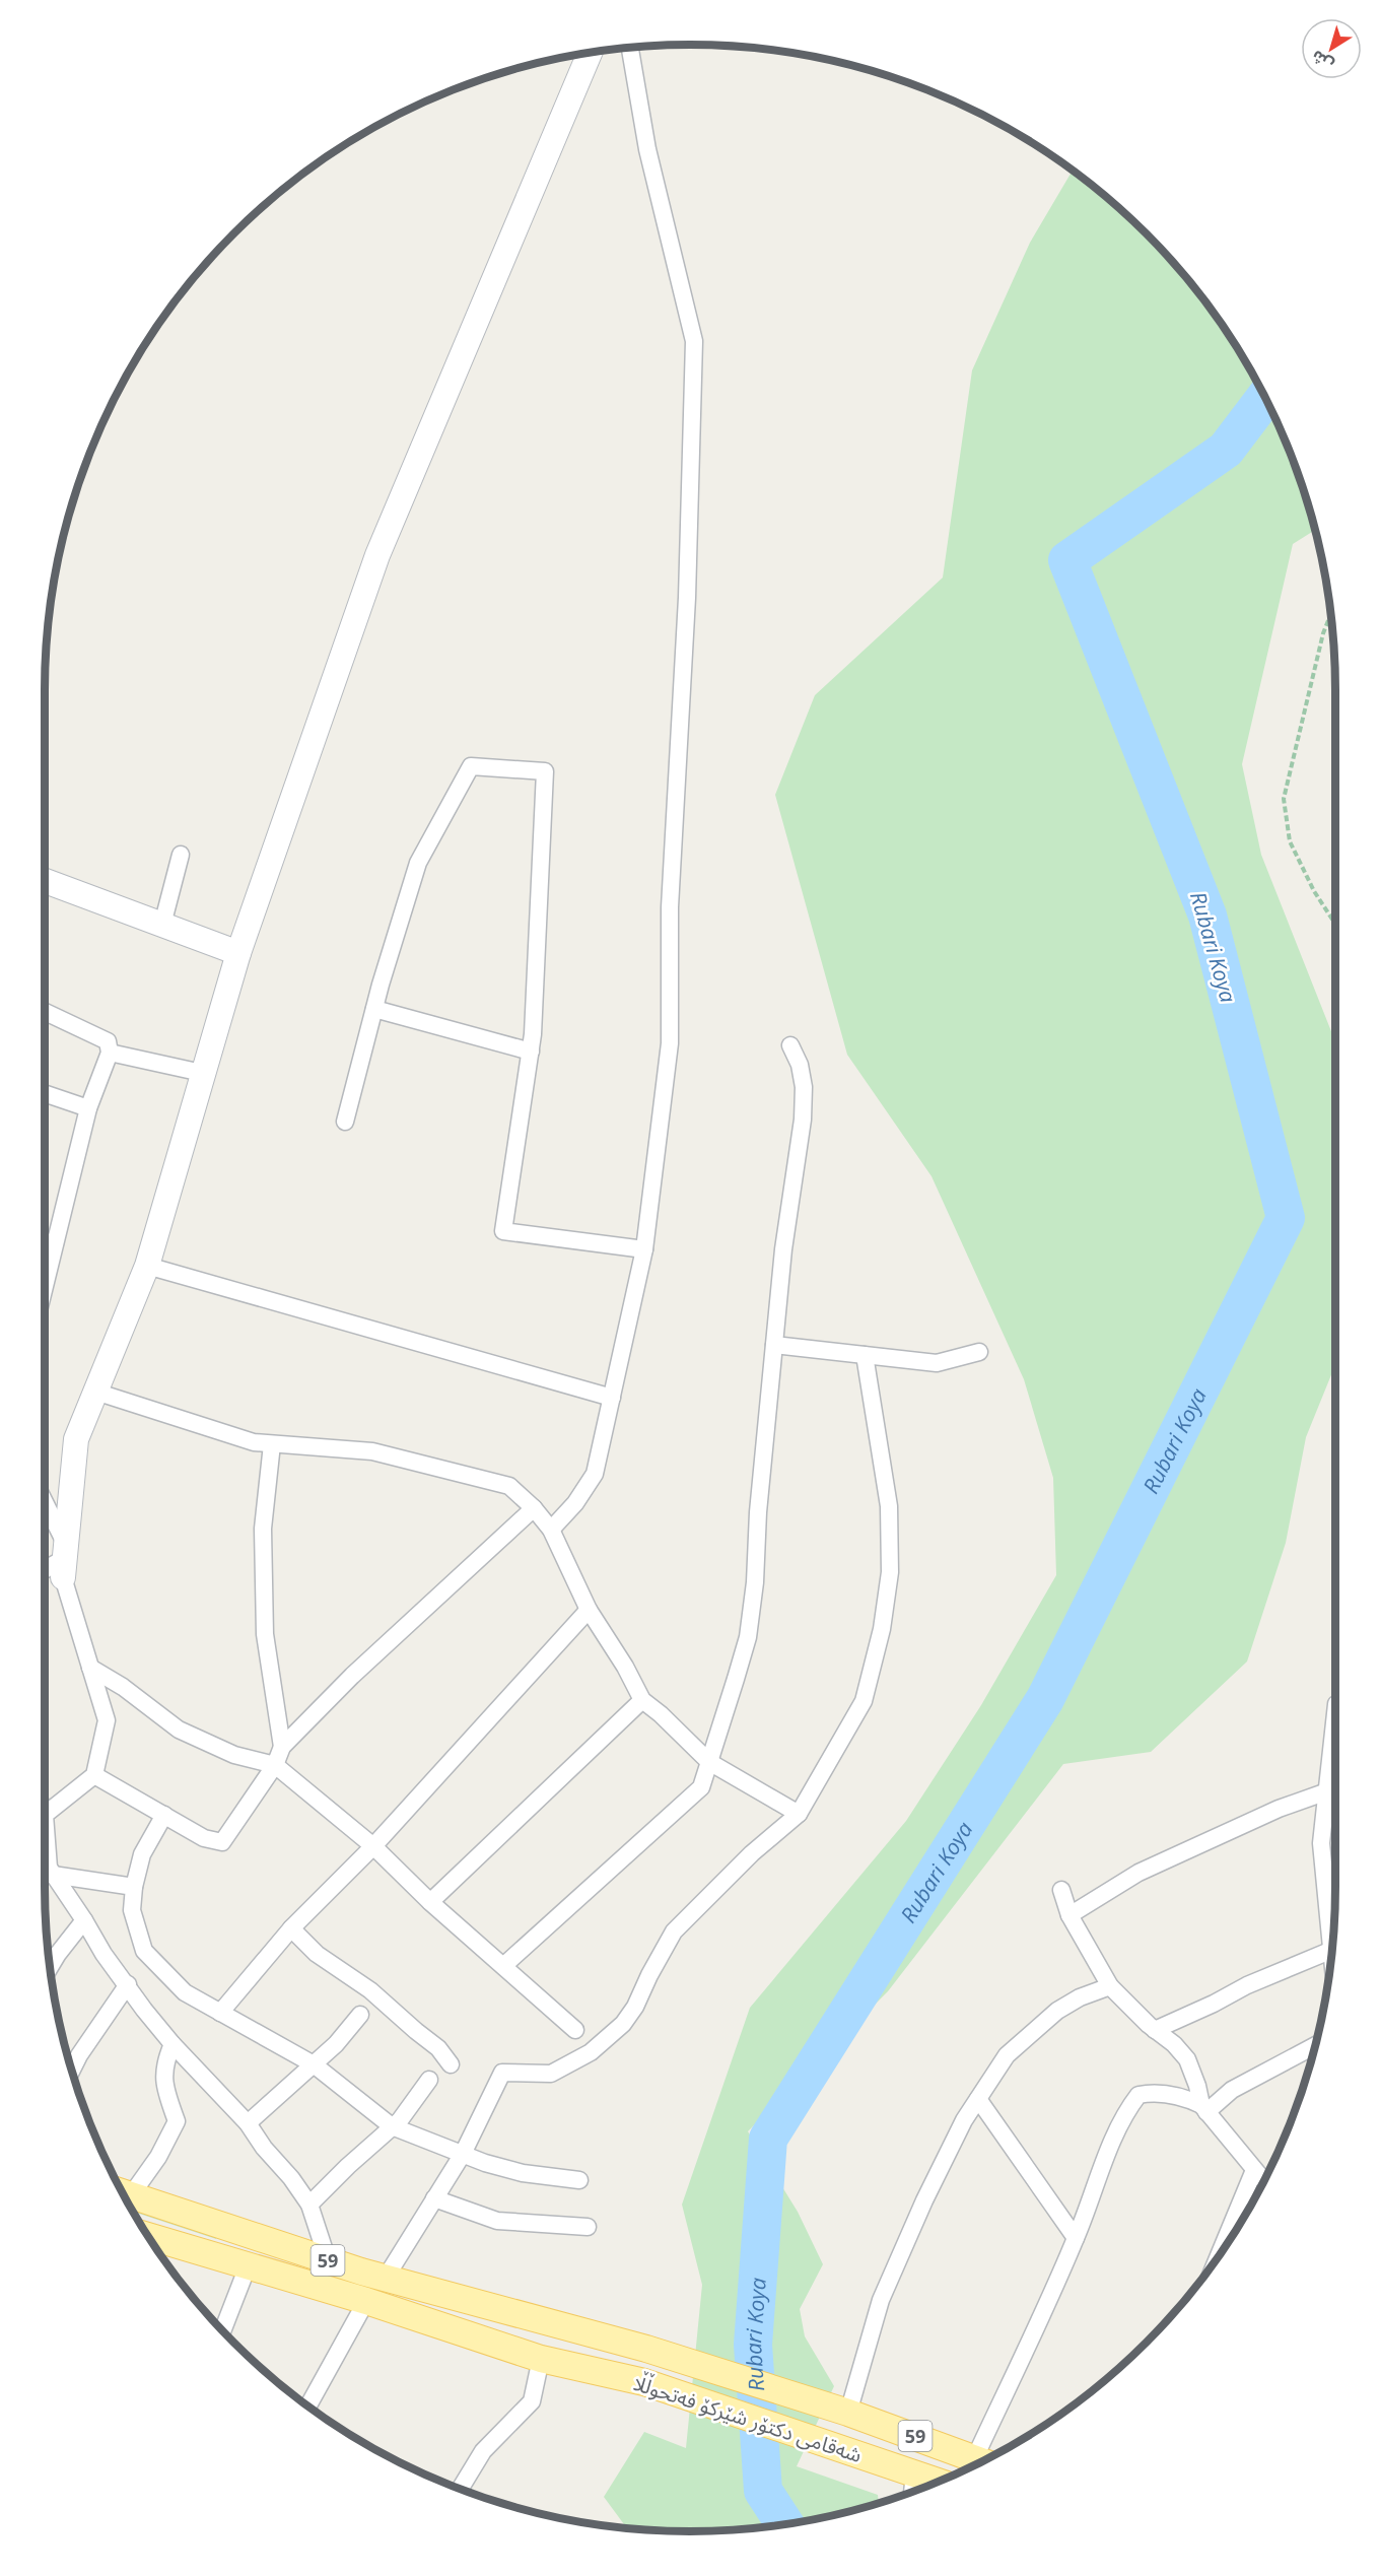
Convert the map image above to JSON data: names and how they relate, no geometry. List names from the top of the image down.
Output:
{
  "streets": {
    "main road": ["59", "شەقامی دکتۆر شێرکۆ فەتحوڵڵا"]
  },
  "crossings": [
    ["59", "شەقامی دکتۆر شێرکۆ فەتحوڵڵا"]
  ],
  "water": ["Rubari Koya"],
  "north": "bottom left"
}
